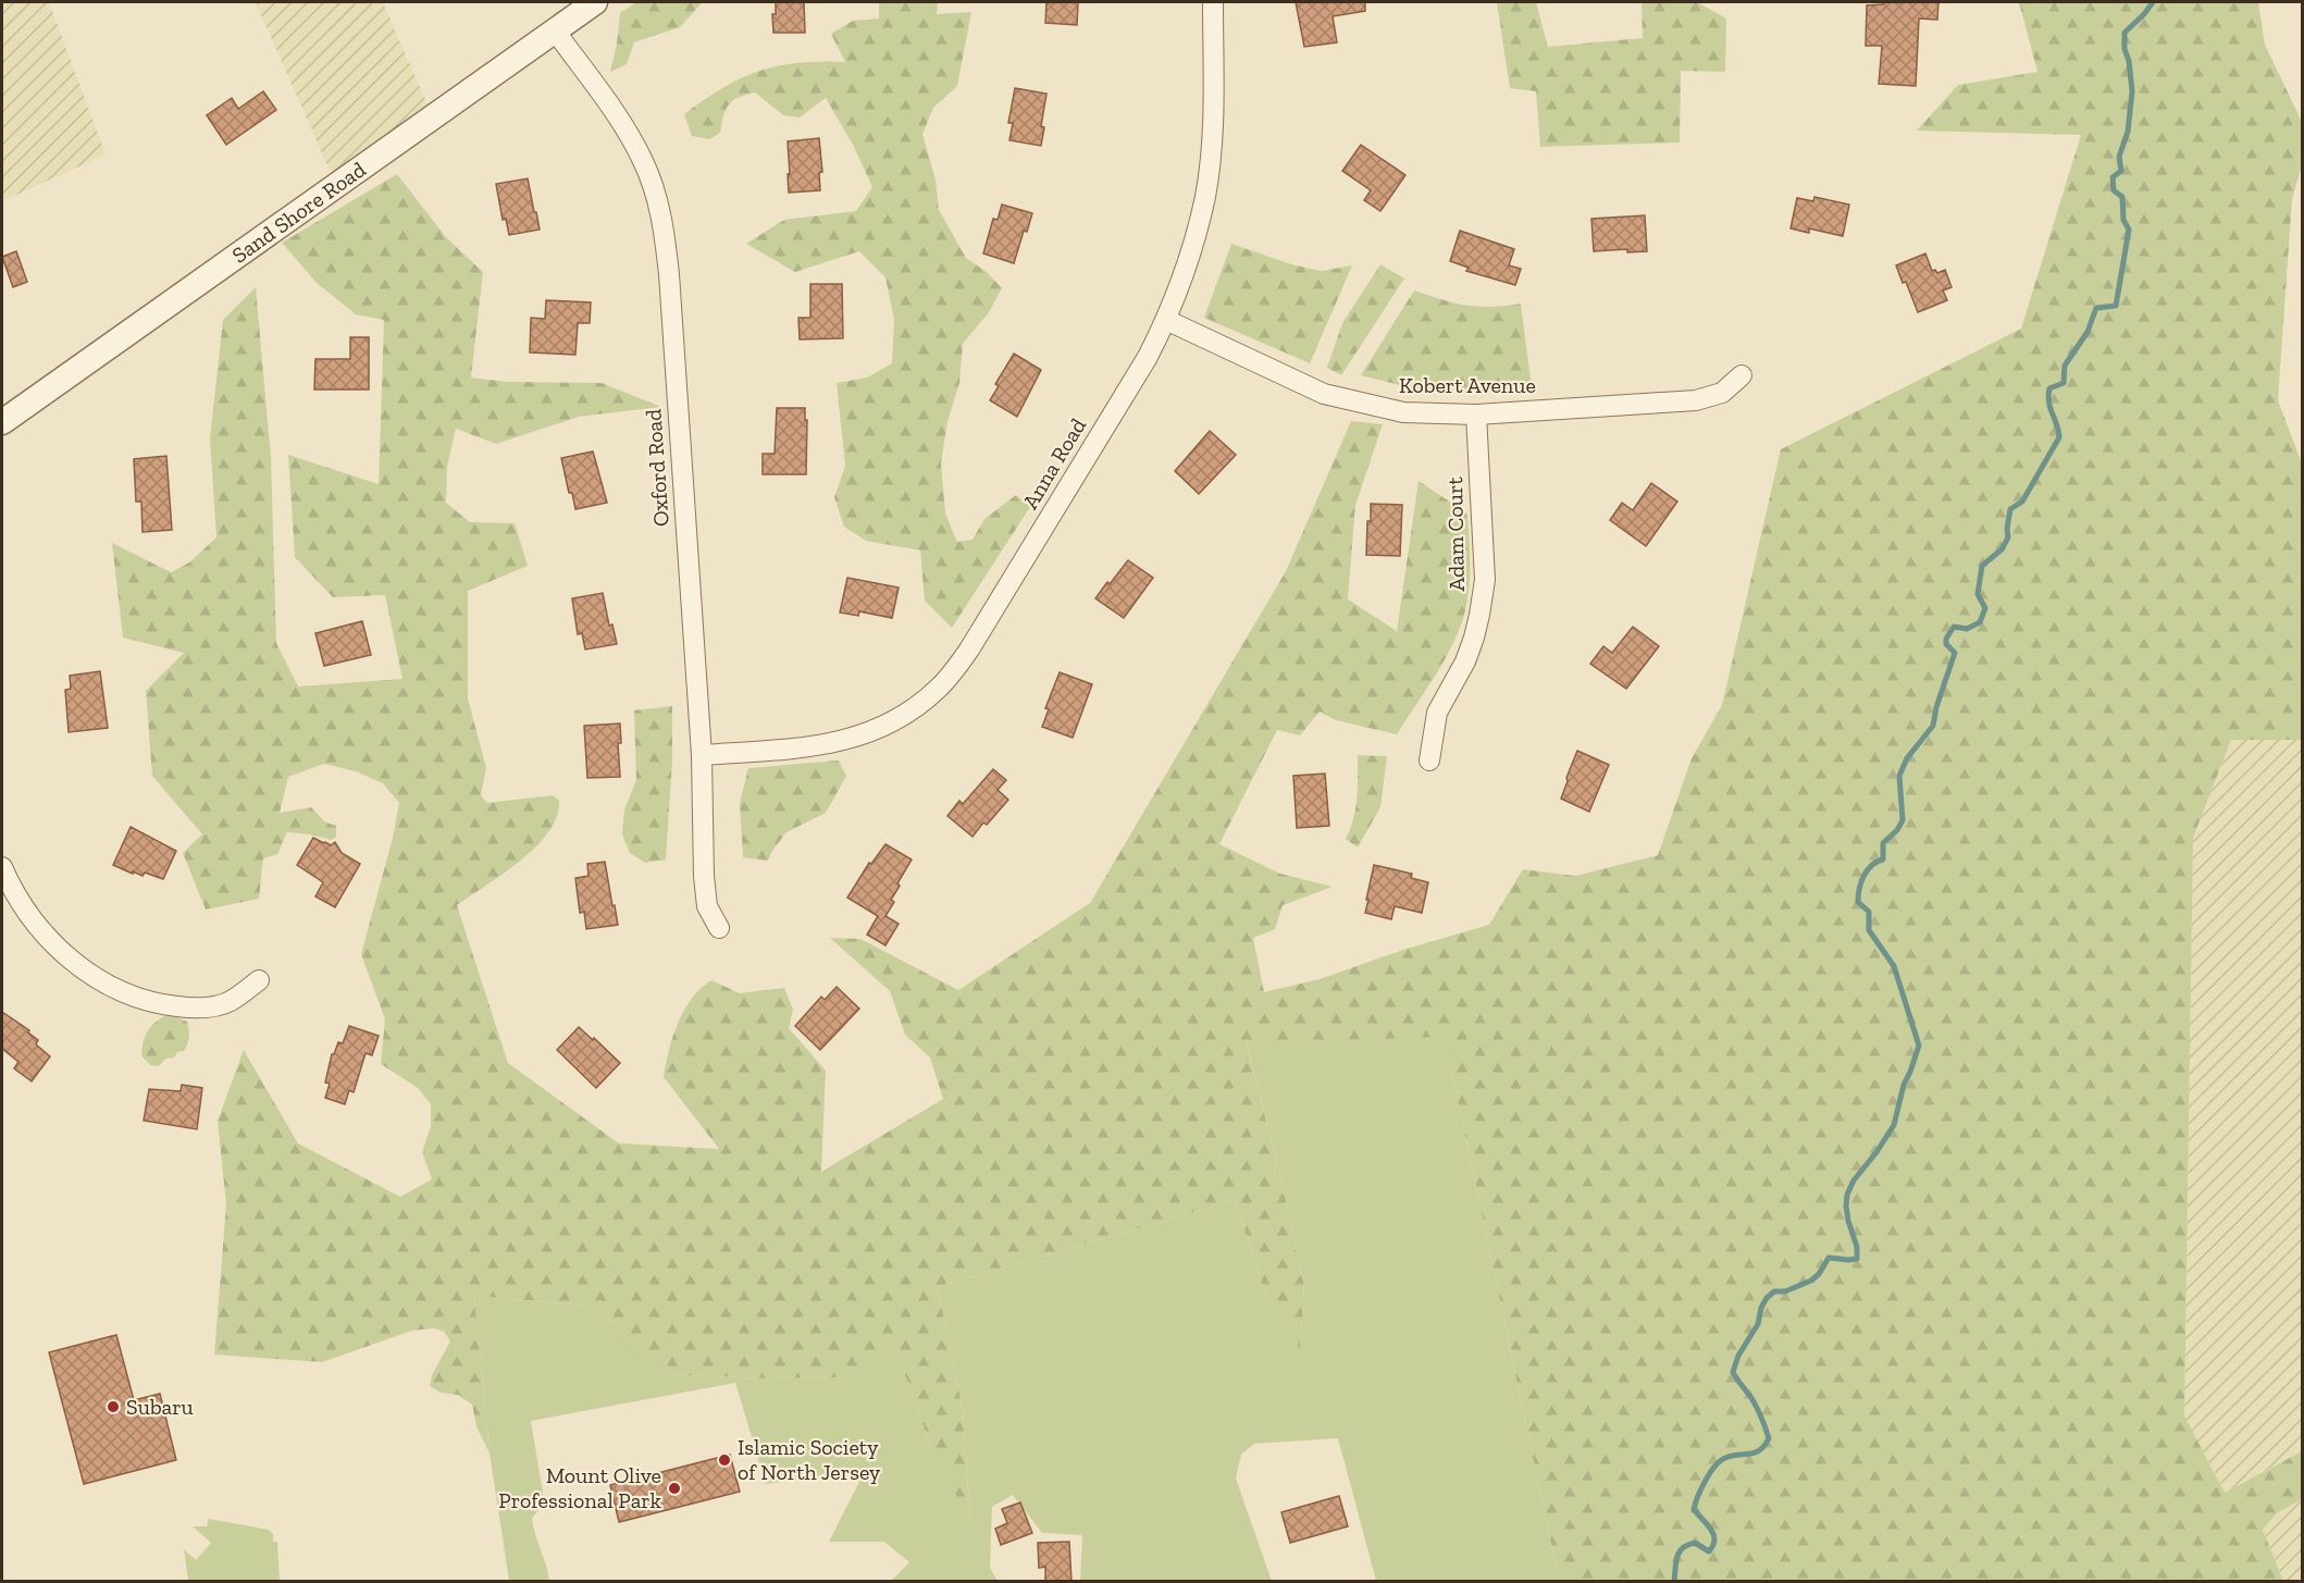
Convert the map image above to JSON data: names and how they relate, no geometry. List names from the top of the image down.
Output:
{
  "streets": {
    "street": [
      "Sand Shore Road",
      "Kobert Avenue",
      "Anna Road",
      "Oxford Road",
      "Adam Court"
    ]
  },
  "crossings": [
    ["Sand Shore Road", "Oxford Road"],
    ["Kobert Avenue", "Anna Road"],
    ["Kobert Avenue", "Adam Court"],
    ["Anna Road", "Oxford Road"]
  ],
  "places": ["Subaru", "Islamic Society of North Jersey", "Mount Olive Professional Park"]
}
